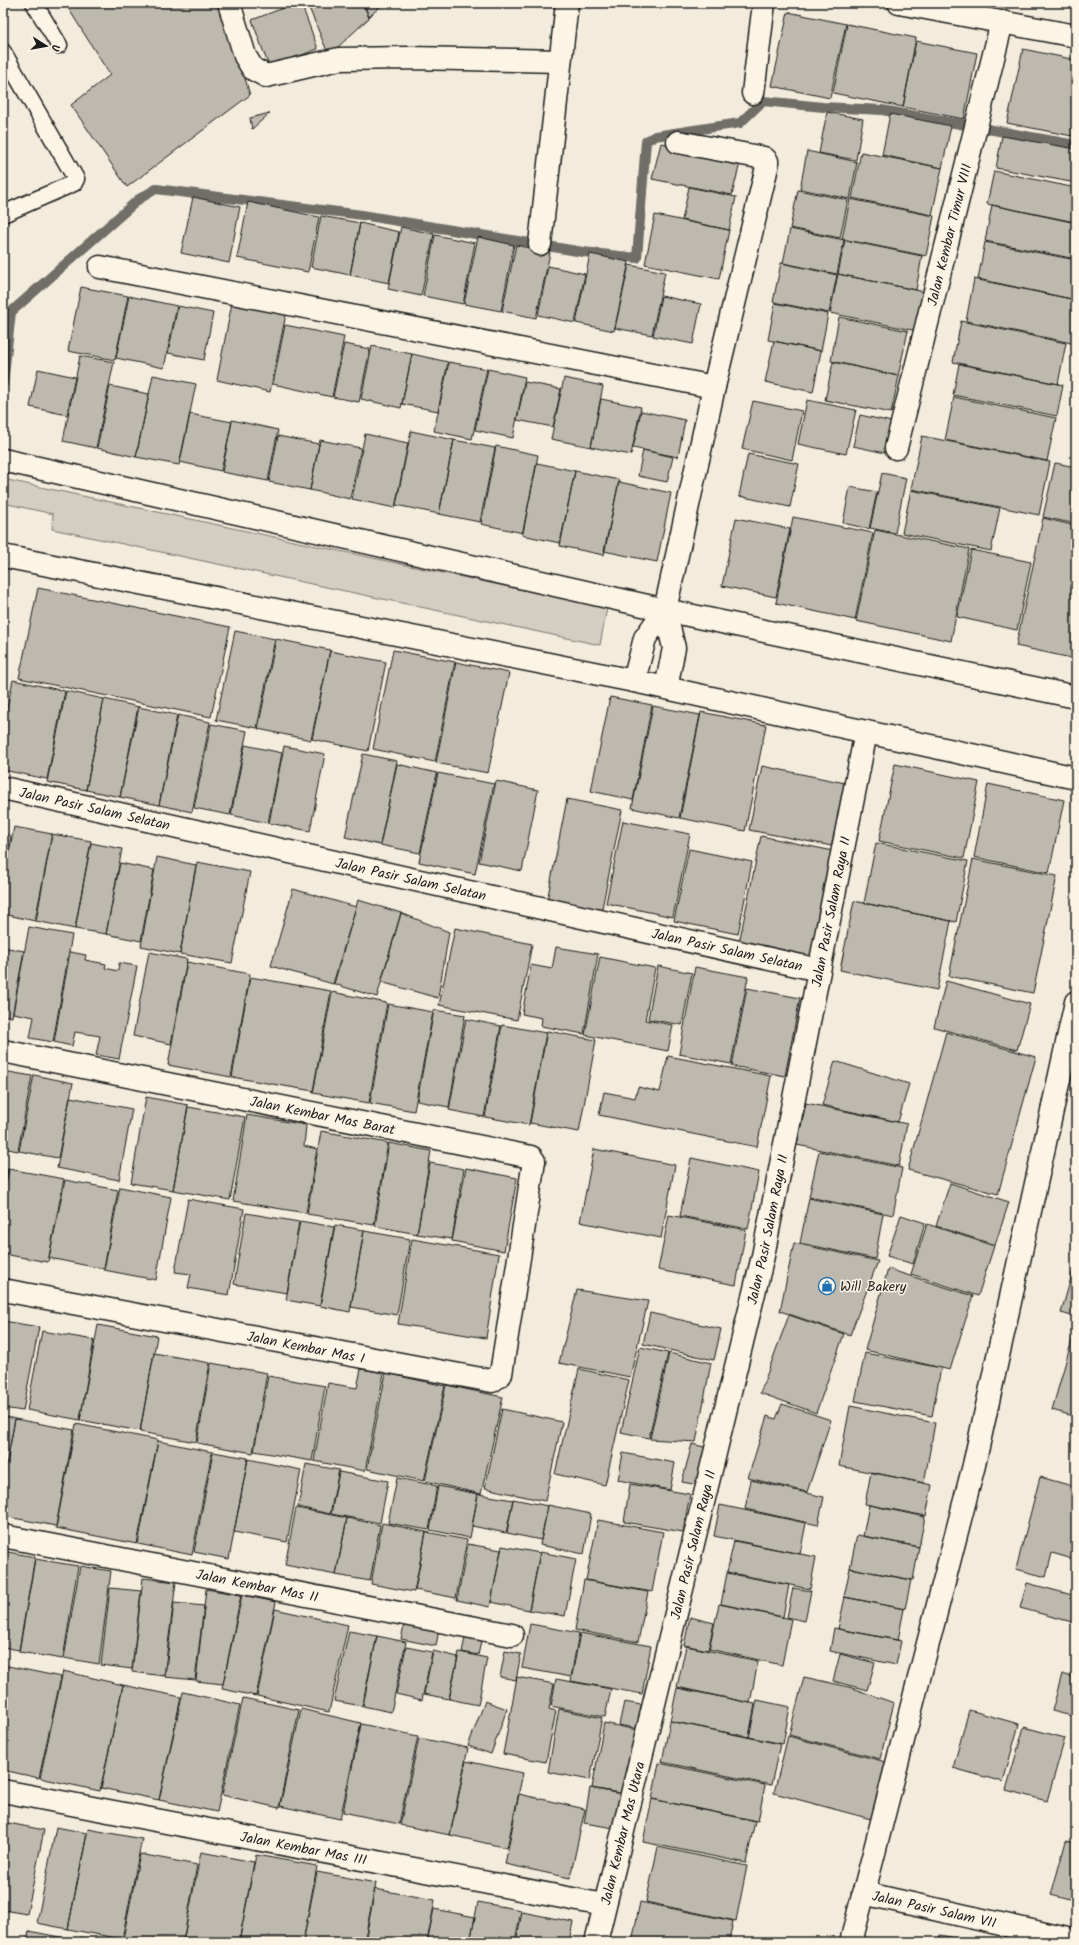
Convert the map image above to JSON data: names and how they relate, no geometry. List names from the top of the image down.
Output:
{
  "streets": {
    "street": [
      "Jalan Kembar Timur VIII",
      "Jalan Pasir Salam Selatan",
      "Jalan Pasir Salam Raya II",
      "Jalan Kembar Mas Barat",
      "Jalan Kembar Mas I",
      "Jalan Kembar Mas II",
      "Jalan Kembar Mas Utara",
      "Jalan Kembar Mas III",
      "Jalan Pasir Salam VII"
    ]
  },
  "crossings": [
    ["Jalan Pasir Salam Selatan", "Jalan Pasir Salam Raya II"],
    ["Jalan Pasir Salam Raya II", "Jalan Kembar Mas Utara"],
    ["Jalan Kembar Mas Barat", "Jalan Kembar Mas I"],
    ["Jalan Kembar Mas Utara", "Jalan Kembar Mas III"]
  ],
  "places": {
    "shop": ["Will Bakery"]
  },
  "north": "right"
}
